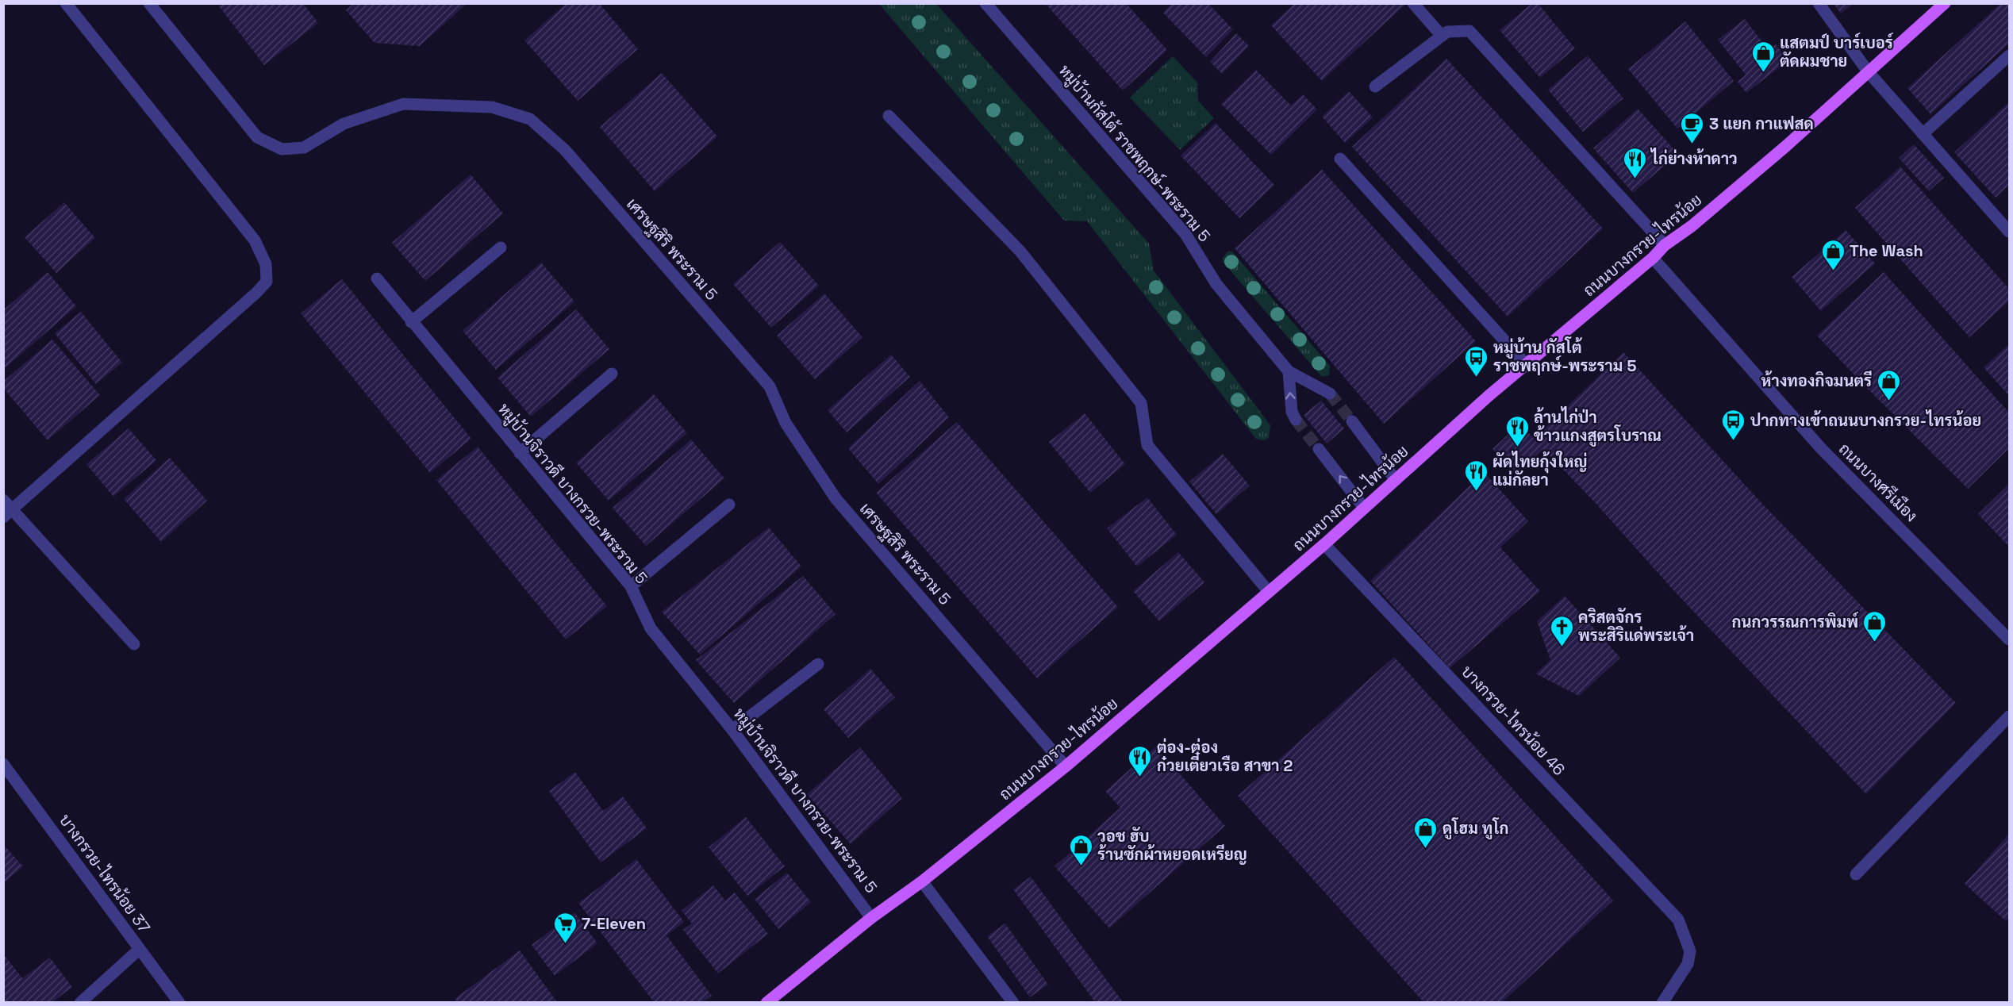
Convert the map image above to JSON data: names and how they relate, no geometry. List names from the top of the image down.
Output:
{
  "streets": {
    "main road": ["ถนนบางกรวย-ไทรน้อย"],
    "street": [
      "หมู่บ้านกัสโต้ ราชพฤกษ์-พระราม 5",
      "เศรษฐสิริ พระราม 5",
      "ถนนบางศรีเมือง",
      "หมู่บ้านจิราวดี บางกรวย-พระราม 5",
      "บางกรวย-ไทรน้อย 46",
      "บางกรวย-ไทรน้อย 37"
    ]
  },
  "crossings": [
    ["ถนนบางกรวย-ไทรน้อย", "เศรษฐสิริ พระราม 5"],
    ["ถนนบางกรวย-ไทรน้อย", "ถนนบางศรีเมือง"],
    ["ถนนบางกรวย-ไทรน้อย", "หมู่บ้านจิราวดี บางกรวย-พระราม 5"],
    ["ถนนบางกรวย-ไทรน้อย", "บางกรวย-ไทรน้อย 46"]
  ],
  "places": {
    "shop": [
      "แสตมป์ บาร์เบอร์ ตัดผมชาย",
      "The Wash",
      "ห้างทองกิจมนตรี",
      "กนกวรรณการพิมพ์",
      "ดูโฮม ทูโก",
      "วอช ฮับ ร้านซักผ้าหยอดเหรียญ"
    ],
    "cafe": ["3 แยก กาแฟสด"],
    "restaurant": [
      "ไก่ย่างห้าดาว",
      "ล้านไก่ป่า ข้าวแกงสูตรโบราณ",
      "ผัดไทยกุ้งใหญ่ แม่กัลยา",
      "ต่อง-ต่อง ก๋วยเตี๋ยวเรือ สาขา 2"
    ],
    "bus stop": ["หมู่บ้าน กัสโต้ ราชพฤกษ์-พระราม 5", "ปากทางเข้าถนนบางกรวย-ไทรน้อย"],
    "church": ["คริสตจักร พระสิริแด่พระเจ้า"],
    "supermarket": ["7-Eleven"]
  }
}
